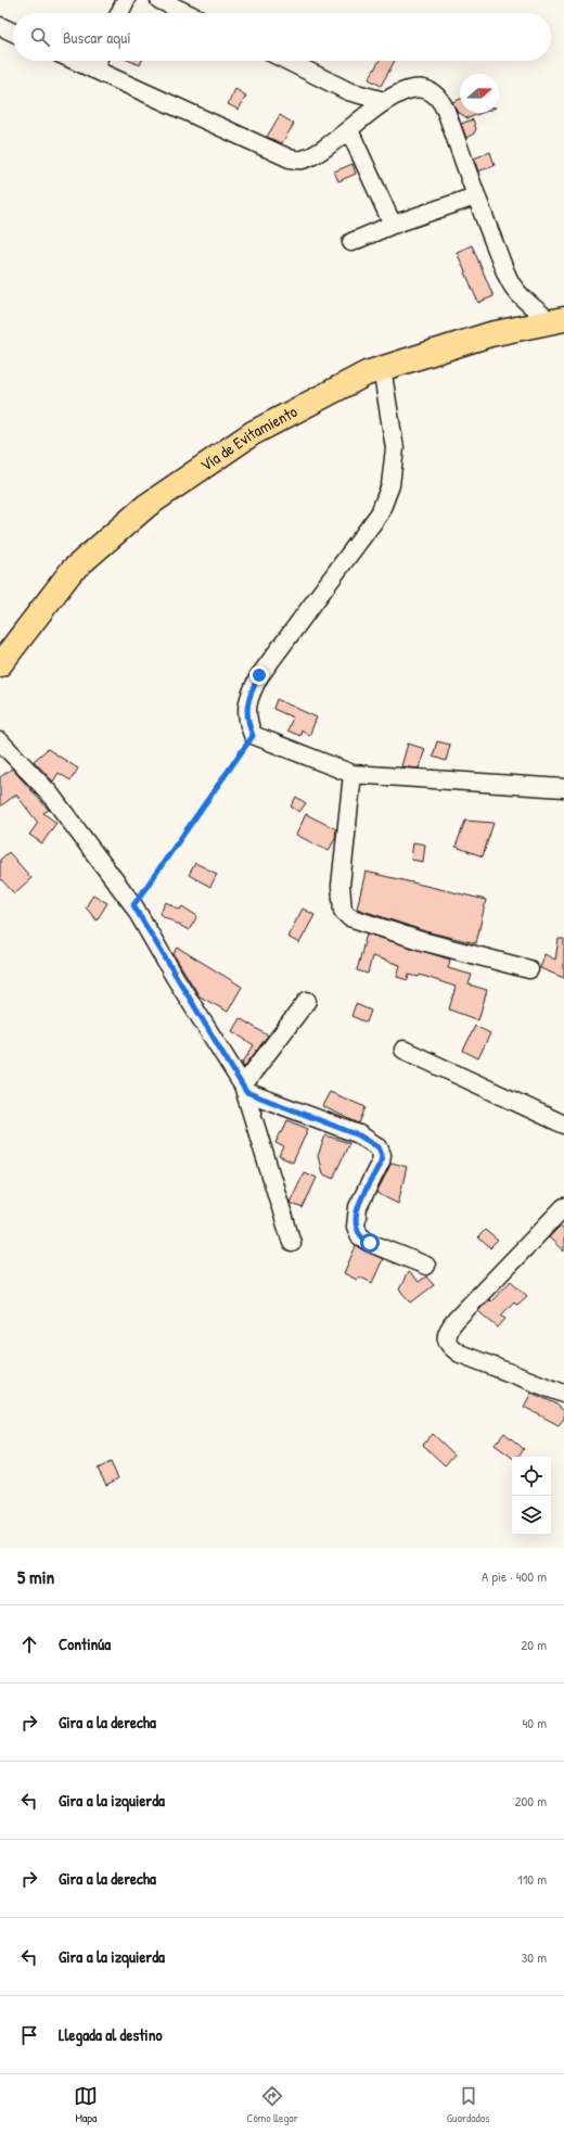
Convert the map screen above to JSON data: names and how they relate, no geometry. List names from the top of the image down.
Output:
{
  "streets": {
    "highway": ["Vía de Evitamiento"]
  },
  "north": "right",
  "page": {
    "search": "Buscar aquí",
    "heading": ["5 min", "A pie · 400 m"],
    "list": [
      ["Continúa", "20 m"],
      ["Gira a la derecha", "40 m"],
      ["Gira a la izquierda", "200 m"],
      ["Gira a la derecha", "110 m"],
      ["Gira a la izquierda", "30 m"],
      "Llegada al destino"
    ],
    "nav": ["Mapa", "Cómo llegar", "Guardados"]
  }
}
